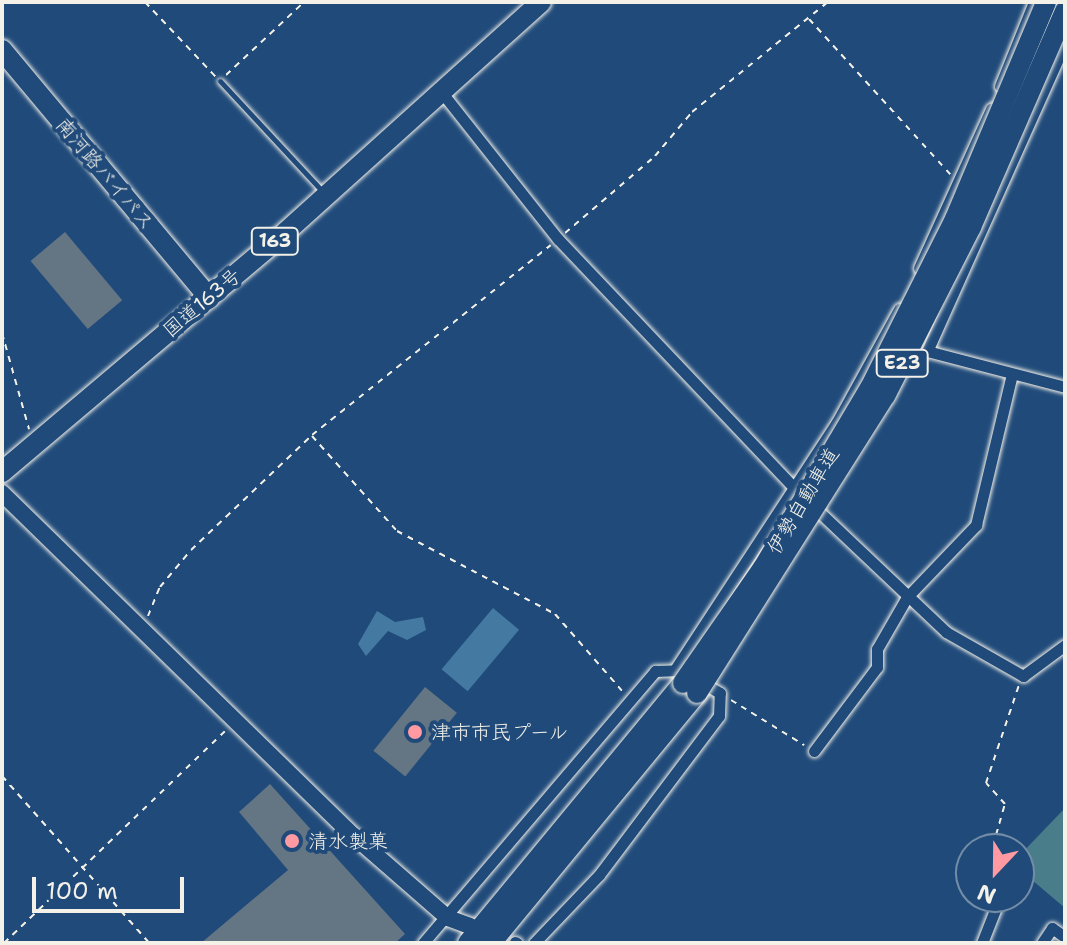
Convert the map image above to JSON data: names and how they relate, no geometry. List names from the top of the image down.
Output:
{
  "streets": {
    "highway": [
      "南河路バイパス",
      "163",
      "国道163号",
      "E23",
      "伊勢自動車道"
    ]
  },
  "crossings": [
    ["南河路バイパス", "国道163号"]
  ],
  "places": ["津市市民プール", "清水製菓"],
  "scale_bar": "100 m",
  "north": "bottom"
}
